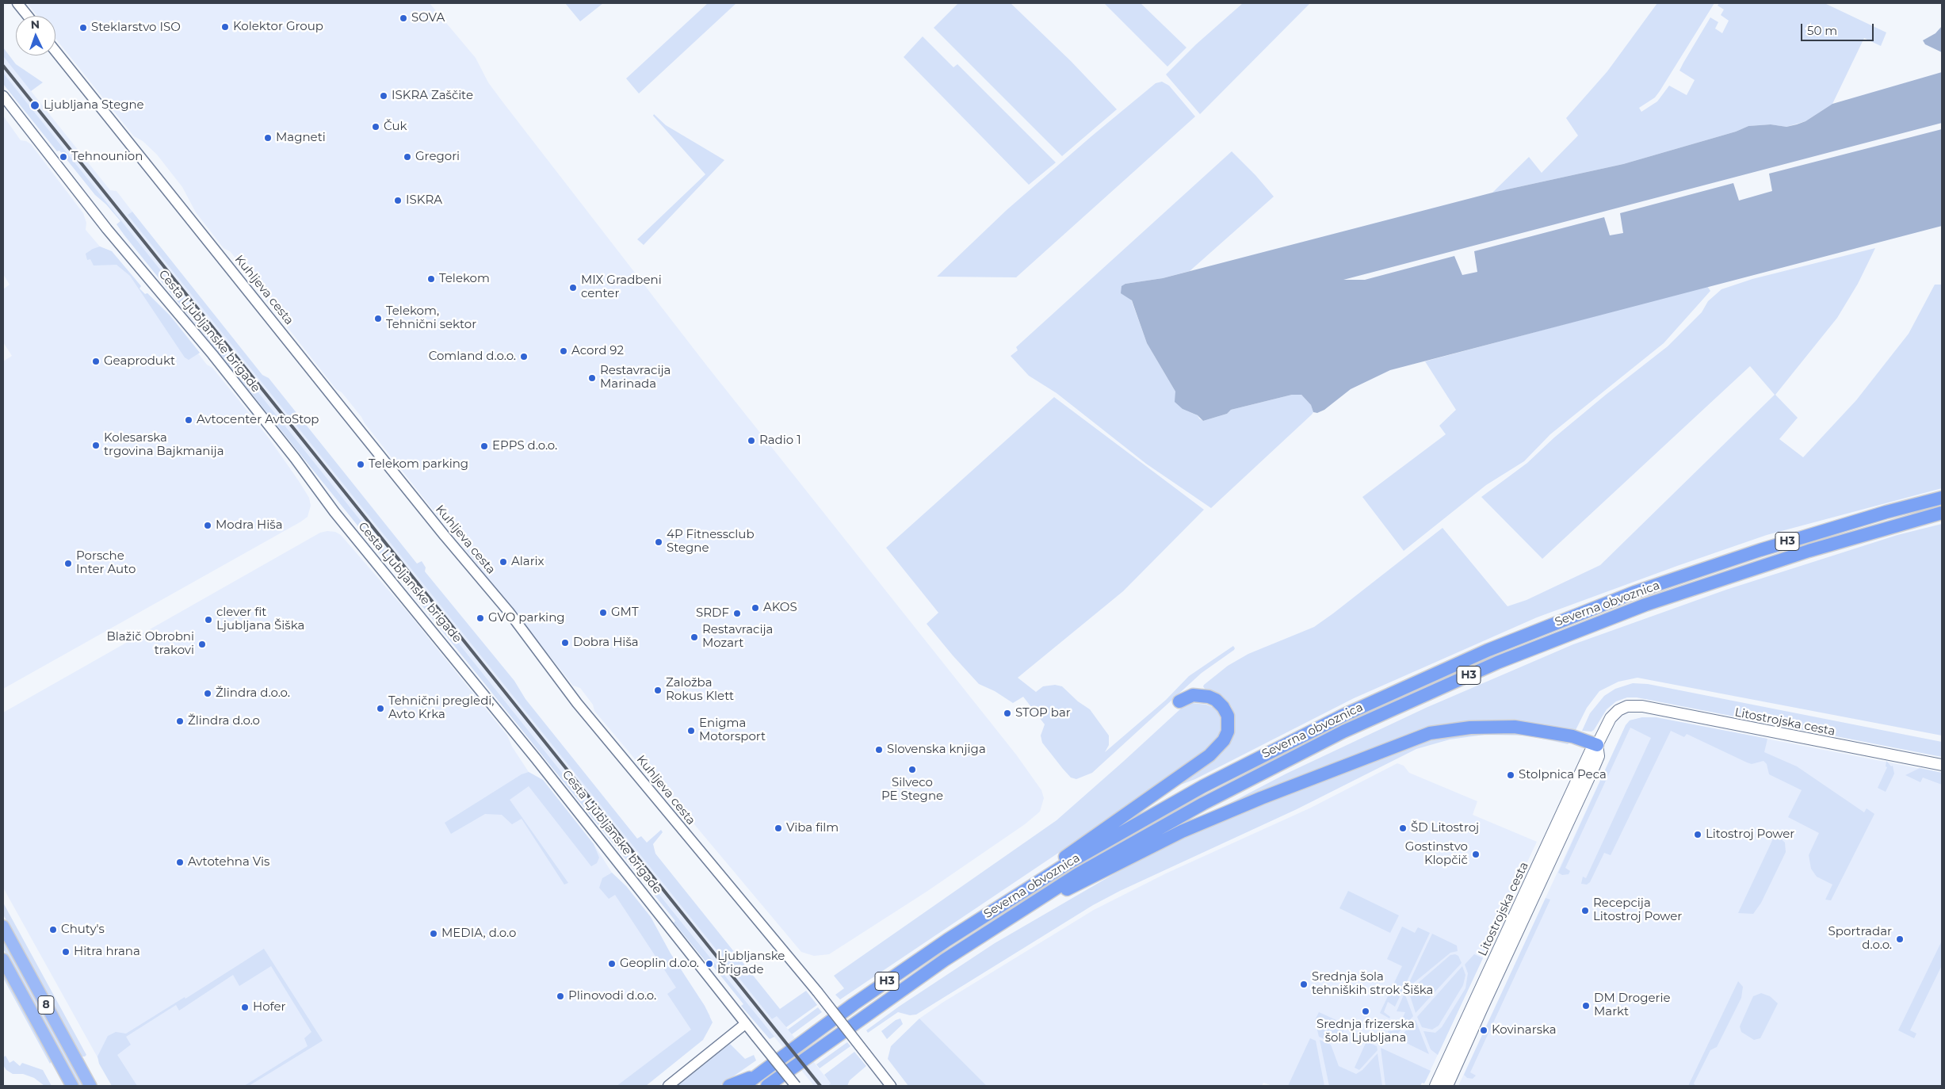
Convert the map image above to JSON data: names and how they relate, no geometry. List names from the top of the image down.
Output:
{
  "streets": {
    "highway": ["H3", "Severna obvoznica"],
    "main road": ["Litostrojska cesta", "8"],
    "street": ["Kuhljeva cesta", "Cesta Ljubljanske brigade"]
  },
  "places": [
    "SOVA",
    "Kolektor Group",
    "Steklarstvo ISO",
    "ISKRA Zaščite",
    "Ljubljana Stegne",
    "Čuk",
    "Magneti",
    "Tehnounion",
    "Gregori",
    "ISKRA",
    "Telekom",
    "MIX Gradbeni center",
    "Telekom, Tehnični sektor",
    "Acord 92",
    "Comland d.o.o.",
    "Geaprodukt",
    "Restavracija Marinada",
    "Avtocenter AvtoStop",
    "Radio 1",
    "Kolesarska trgovina Bajkmanija",
    "EPPS d.o.o.",
    "Telekom parking",
    "Modra Hiša",
    "4P Fitnessclub Stegne",
    "Alarix",
    "Porsche Inter Auto",
    "AKOS",
    "GMT",
    "SRDF",
    "GVO parking",
    "clever fit Ljubljana Šiška",
    "Restavracija Mozart",
    "Dobra Hiša",
    "Blažič Obrobni trakovi",
    "Založba Rokus Klett",
    "Žlindra d.o.o.",
    "Tehnični pregledi, Avto Krka",
    "STOP bar",
    "Žlindra d.o.o",
    "Enigma Motorsport",
    "Slovenska knjiga",
    "Silveco PE Stegne",
    "Stolpnica Peca",
    "Viba film",
    "ŠD Litostroj",
    "Litostroj Power",
    "Gostinstvo Klopčič",
    "Avtotehna Vis",
    "Recepcija Litostroj Power",
    "Chuty's",
    "MEDIA, d.o.o",
    "Sportradar d.o.o.",
    "Hitra hrana",
    "Geoplin d.o.o.",
    "Ljubljanske brigade",
    "Srednja šola tehniških strok Šiška",
    "Plinovodi d.o.o.",
    "DM Drogerie Markt",
    "Hofer",
    "Srednja frizerska šola Ljubljana",
    "Kovinarska"
  ],
  "scale_bar": "50 m",
  "north": "top"
}
